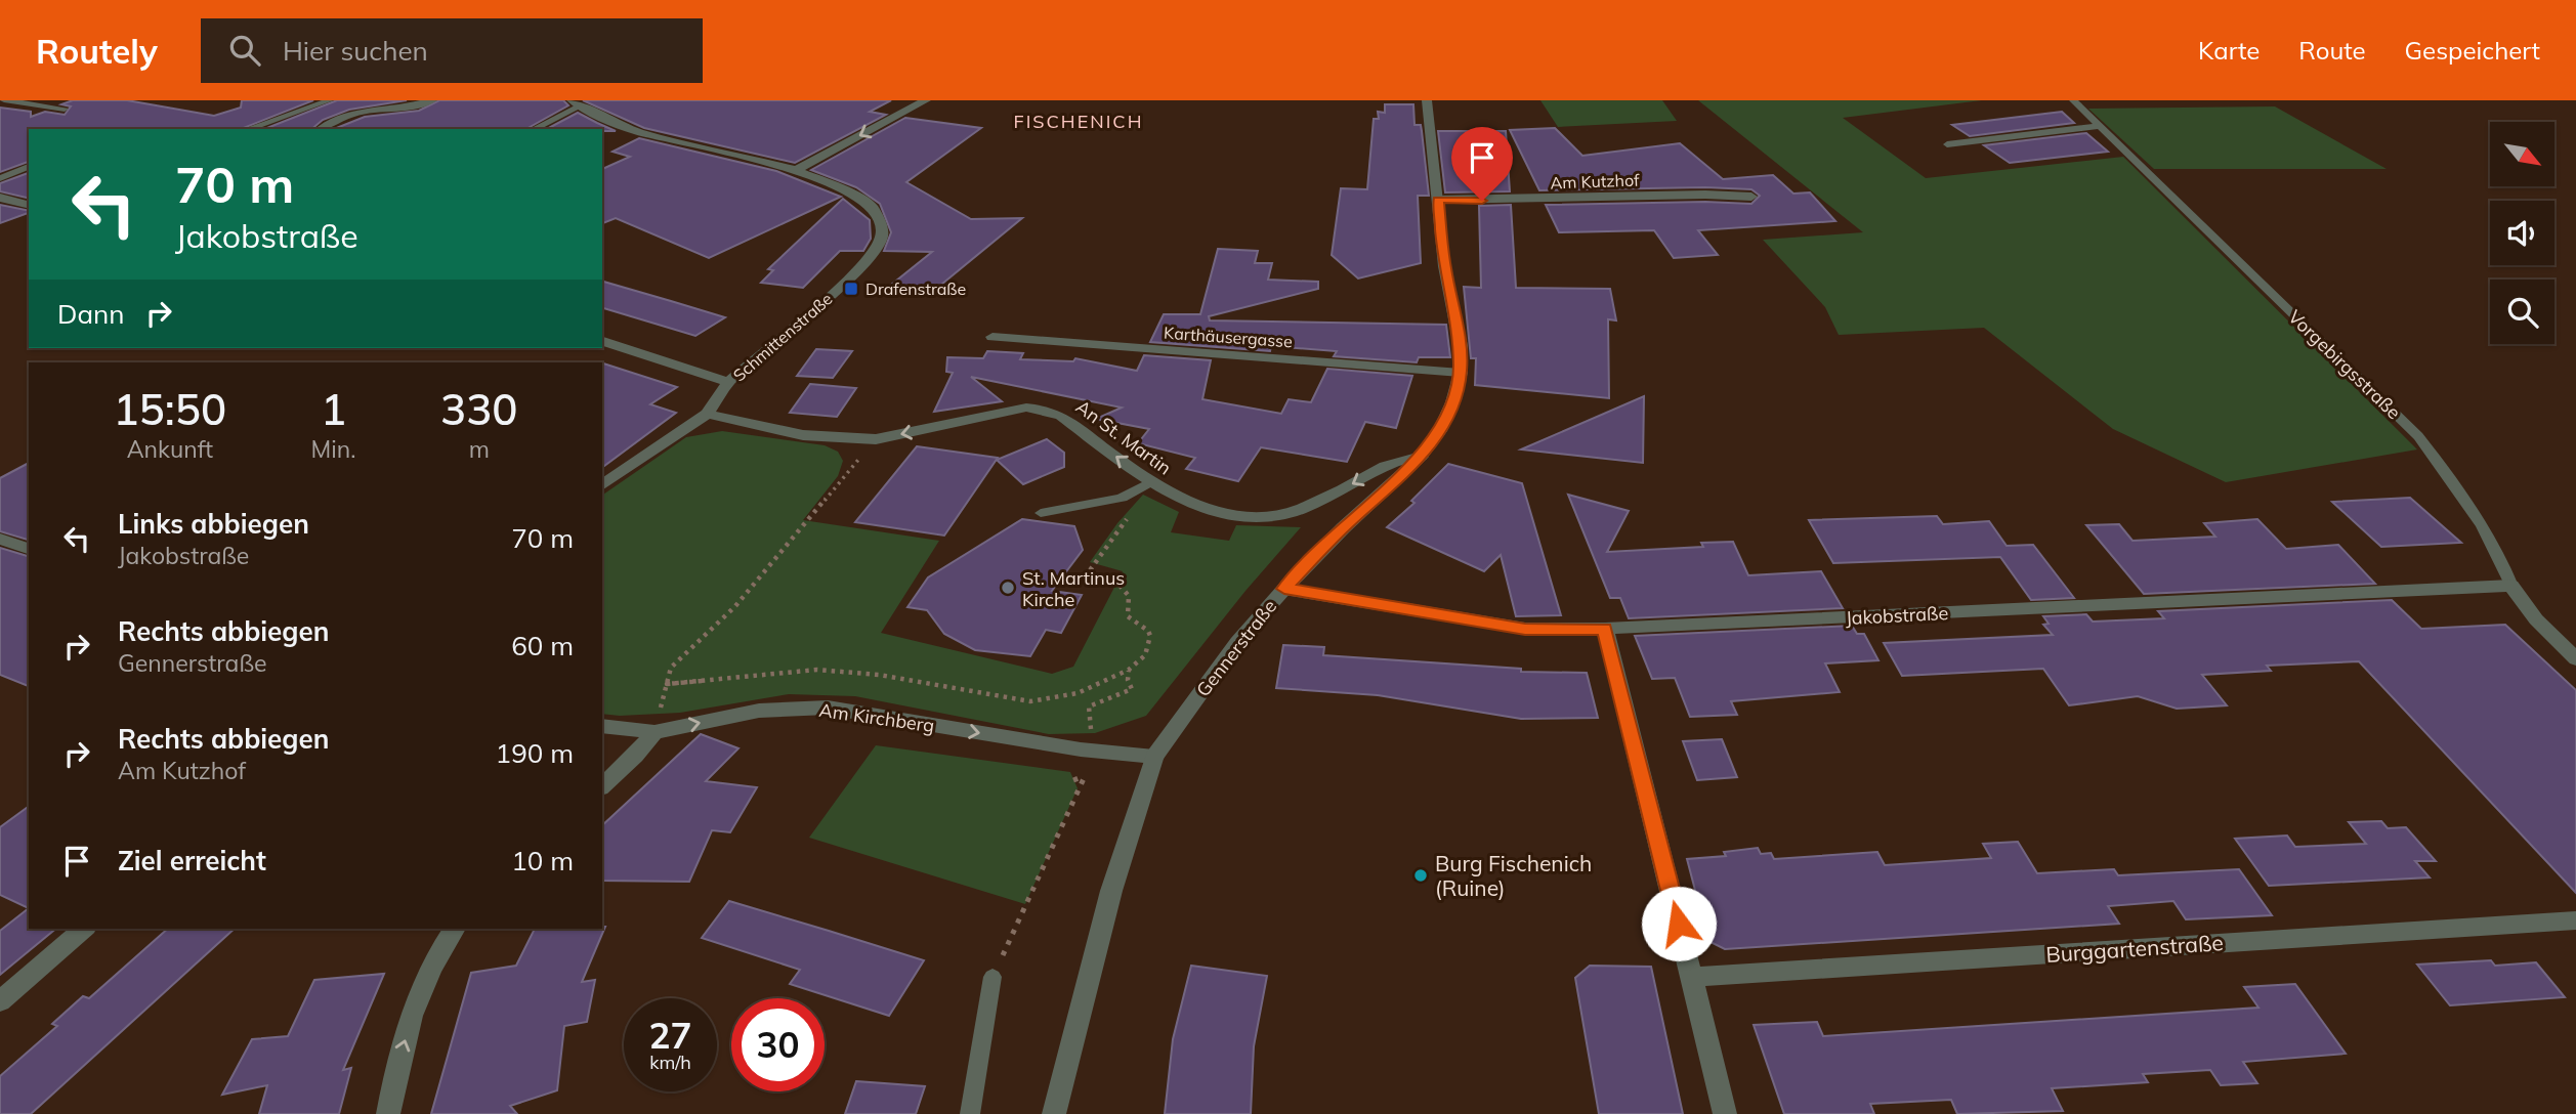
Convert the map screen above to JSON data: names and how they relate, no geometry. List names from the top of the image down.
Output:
{
  "streets": {
    "street": [
      "Am Kutzhof",
      "Schmittenstraße",
      "Karthäusergasse",
      "Vorgebirgsstraße",
      "An St. Martin",
      "Jakobstraße",
      "Gennerstraße",
      "Am Kirchberg",
      "Burggartenstraße"
    ]
  },
  "crossings": [
    ["Am Kutzhof", "Gennerstraße"],
    ["Schmittenstraße", "An St. Martin"],
    ["Karthäusergasse", "Gennerstraße"],
    ["Vorgebirgsstraße", "Jakobstraße"],
    ["An St. Martin", "Gennerstraße"],
    ["Jakobstraße", "Gennerstraße"],
    ["Gennerstraße", "Am Kirchberg"]
  ],
  "one_way": ["An St. Martin", "Am Kirchberg"],
  "districts": ["FISCHENICH"],
  "places": {
    "transit": ["Drafenstraße"],
    "other": ["St. Martinus Kirche", "Burg Fischenich (Ruine)"]
  },
  "north": "bottom right",
  "page": {
    "header": "Routely",
    "search": "Hier suchen",
    "nav": ["Karte", "Route", "Gespeichert"],
    "turn": ["70 m", "Jakobstraße"],
    "then": "Dann",
    "eta": [
      "15:50",
      "Ankunft",
      "1",
      "Min.",
      "330",
      "m"
    ],
    "list": [
      {
        "name": "Links abbiegen",
        "note": "Jakobstraße",
        "value": "70 m"
      },
      {
        "name": "Rechts abbiegen",
        "note": "Gennerstraße",
        "value": "60 m"
      },
      {
        "name": "Rechts abbiegen",
        "note": "Am Kutzhof",
        "value": "190 m"
      },
      {
        "name": "Ziel erreicht",
        "value": "10 m"
      }
    ],
    "speed": "27 km/h",
    "limit": "30"
  }
}
